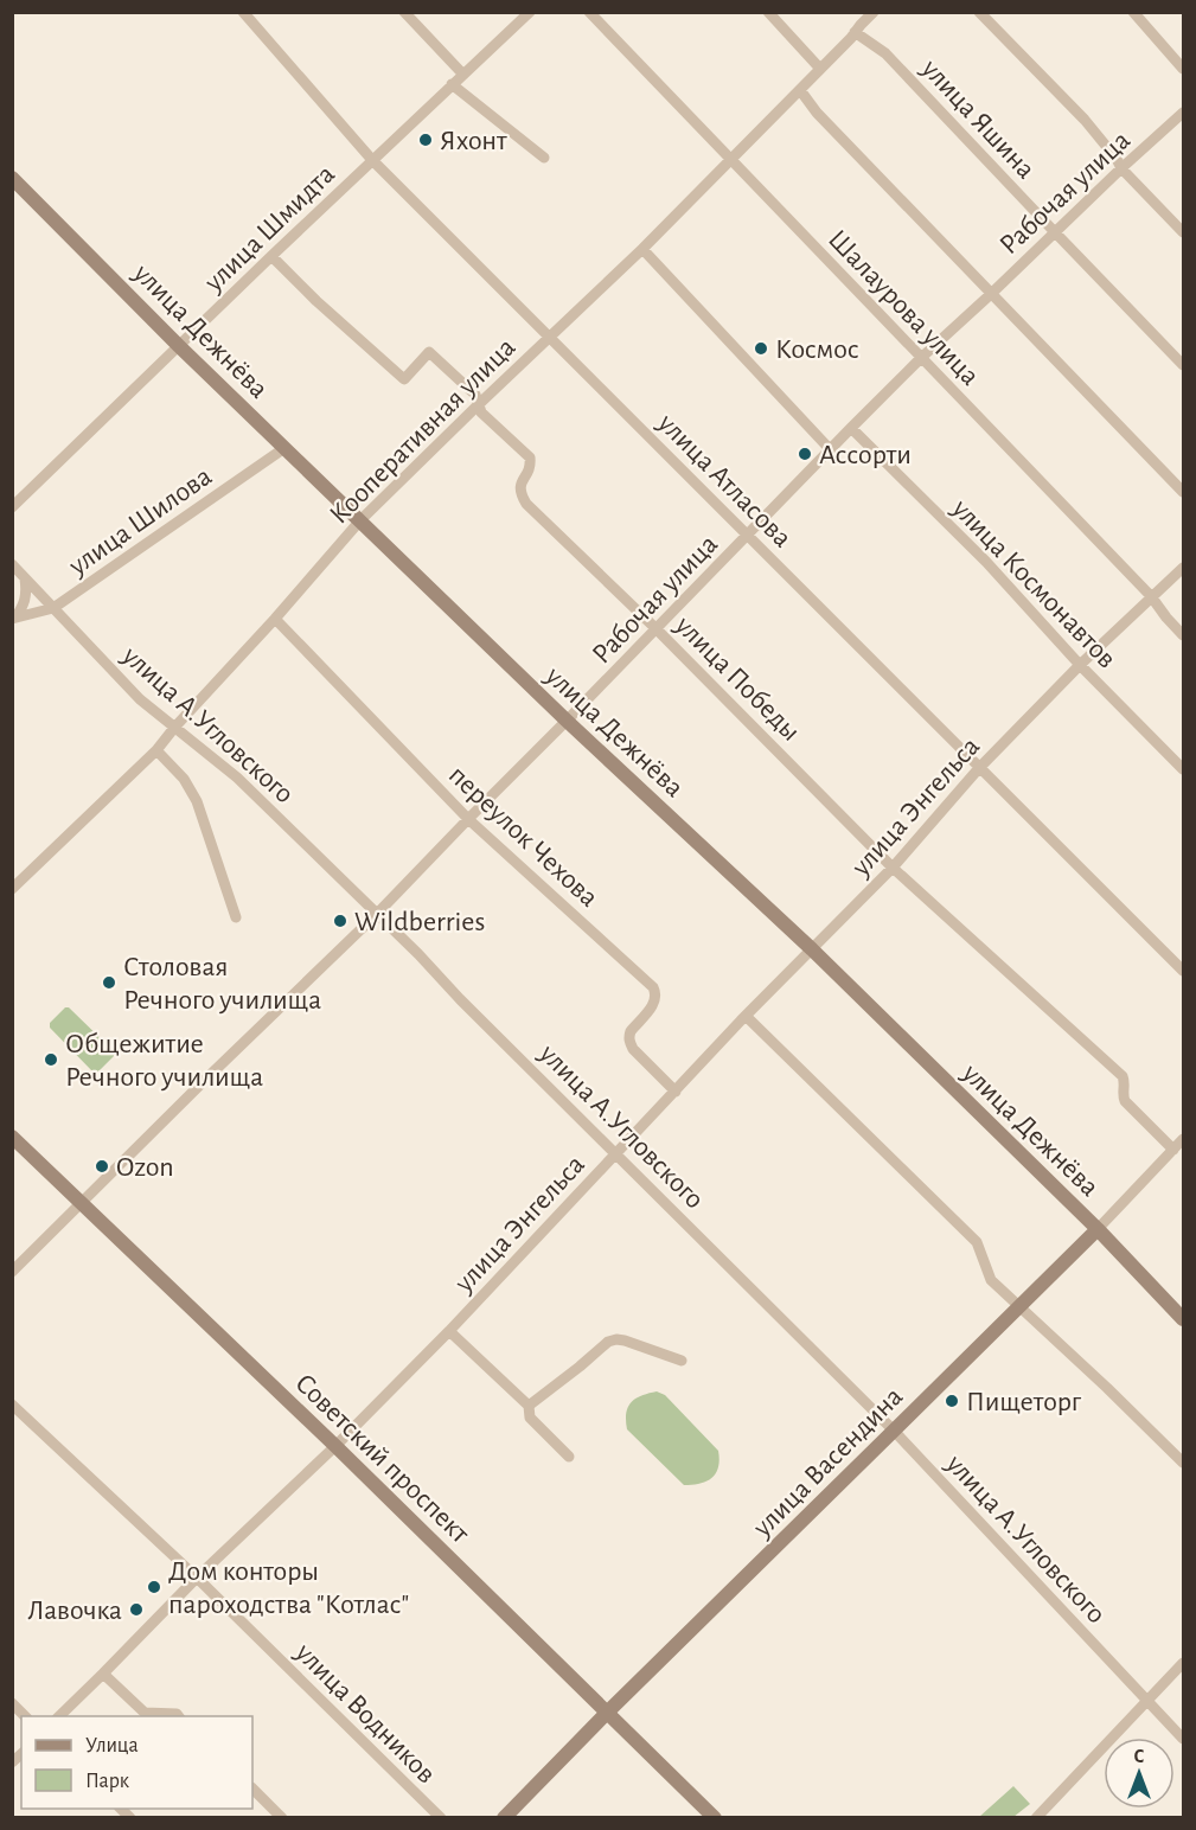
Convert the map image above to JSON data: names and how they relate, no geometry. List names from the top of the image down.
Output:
{
  "streets": {
    "main road": ["улица Дежнёва", "Советский проспект", "улица Васендина"],
    "street": [
      "улица Яшина",
      "Рабочая улица",
      "улица Шмидта",
      "Шалаурова улица",
      "Кооперативная улица",
      "улица Атласова",
      "улица Шилова",
      "улица Космонавтов",
      "улица Победы",
      "улица А.Угловского",
      "улица Энгельса",
      "переулок Чехова",
      "улица Водников"
    ]
  },
  "crossings": [
    ["улица Яшина", "Рабочая улица"],
    ["улица Яшина", "Кооперативная улица"],
    ["Рабочая улица", "Шалаурова улица"],
    ["Рабочая улица", "улица Дежнёва"],
    ["Рабочая улица", "улица Атласова"],
    ["Рабочая улица", "улица Космонавтов"],
    ["Рабочая улица", "улица Победы"],
    ["Рабочая улица", "улица А.Угловского"],
    ["Рабочая улица", "переулок Чехова"],
    ["Рабочая улица", "Советский проспект"],
    ["улица Шмидта", "улица Дежнёва"],
    ["улица Шмидта", "улица Атласова"],
    ["улица Шмидта", "улица Победы"],
    ["Шалаурова улица", "Кооперативная улица"],
    ["Шалаурова улица", "улица Энгельса"],
    ["улица Дежнёва", "Кооперативная улица"],
    ["улица Дежнёва", "улица Шилова"],
    ["улица Дежнёва", "улица Энгельса"],
    ["улица Дежнёва", "улица Васендина"],
    ["Кооперативная улица", "улица Атласова"],
    ["Кооперативная улица", "улица Победы"],
    ["Кооперативная улица", "улица А.Угловского"],
    ["Кооперативная улица", "переулок Чехова"],
    ["улица Атласова", "улица Энгельса"],
    ["улица Шилова", "улица А.Угловского"],
    ["улица Космонавтов", "улица Энгельса"],
    ["улица Победы", "улица Энгельса"],
    ["улица Победы", "улица Васендина"],
    ["улица А.Угловского", "улица Энгельса"],
    ["улица А.Угловского", "улица Васендина"],
    ["улица Энгельса", "переулок Чехова"],
    ["улица Энгельса", "Советский проспект"],
    ["улица Энгельса", "улица Водников"],
    ["Советский проспект", "улица Васендина"]
  ],
  "places": [
    "Яхонт",
    "Космос",
    "Ассорти",
    "Wildberries",
    "Столовая Речного училища",
    "Общежитие Речного училища",
    "Ozon",
    "Пищеторг",
    "Дом конторы пароходства \"Котлас\"",
    "Лавочка"
  ],
  "legend": ["Улица", "Парк"],
  "north": "top"
}
